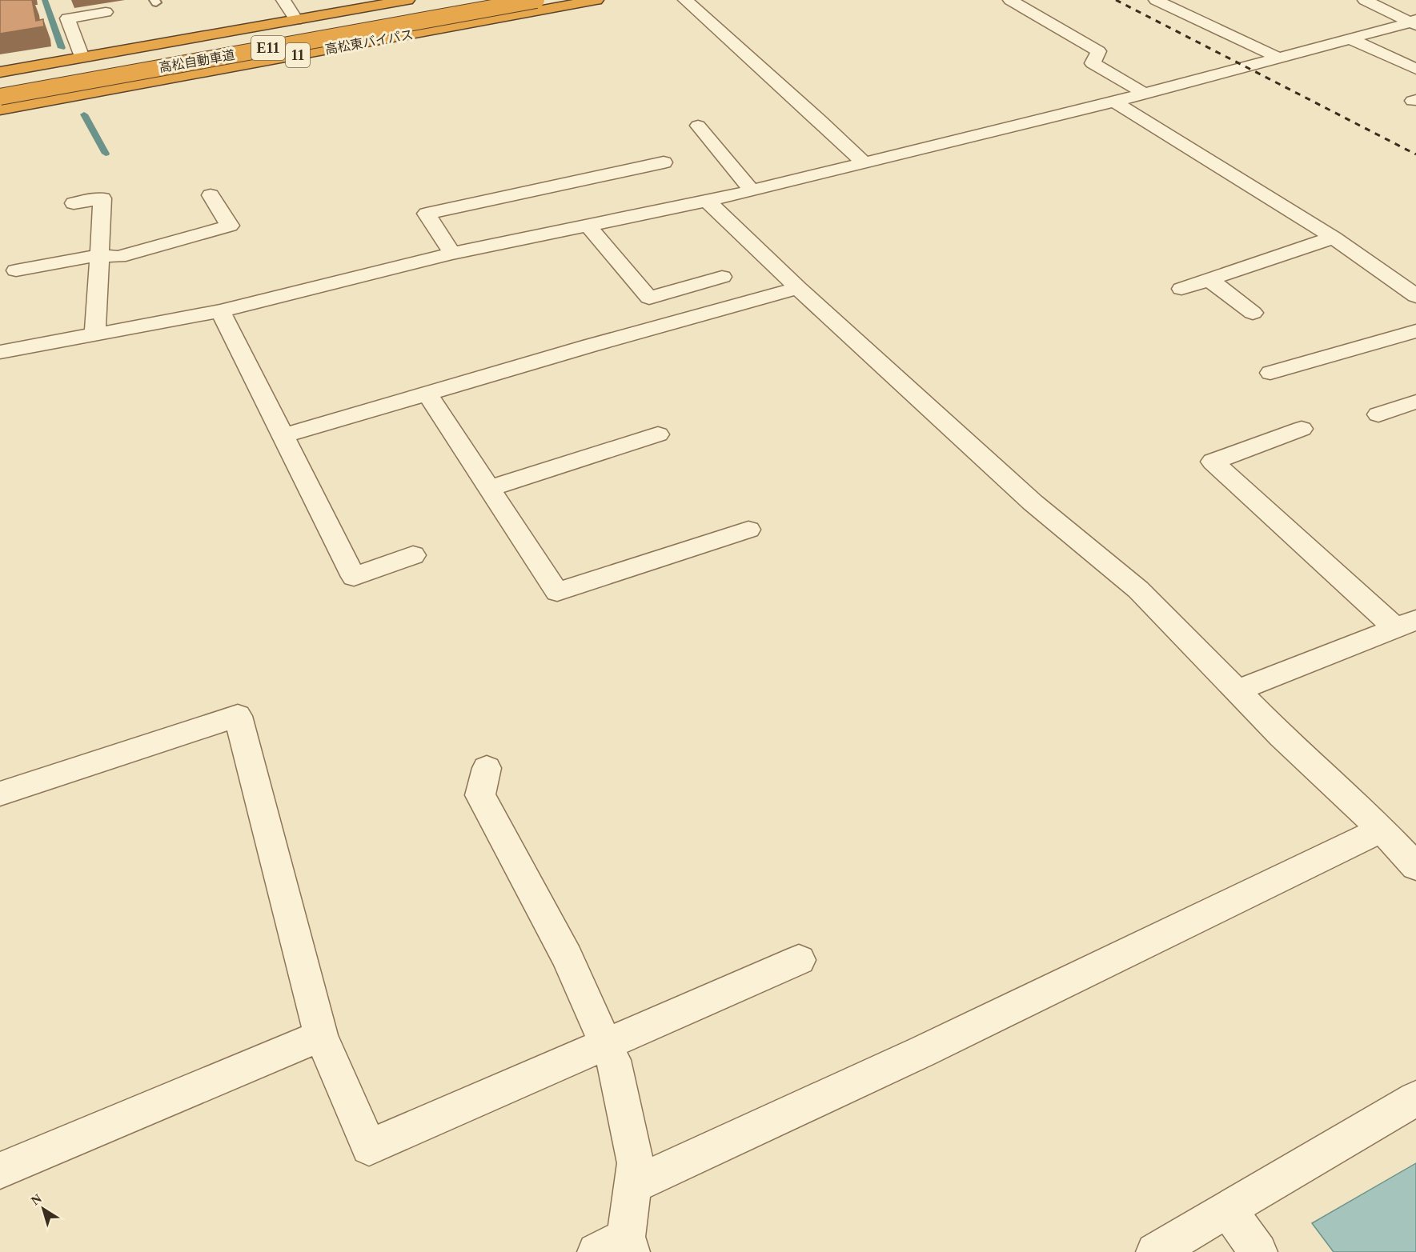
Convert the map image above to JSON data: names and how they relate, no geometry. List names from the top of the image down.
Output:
{
  "streets": {
    "highway": [
      "高松東バイパス",
      "E11",
      "11",
      "高松自動車道"
    ]
  },
  "north": "top left"
}
